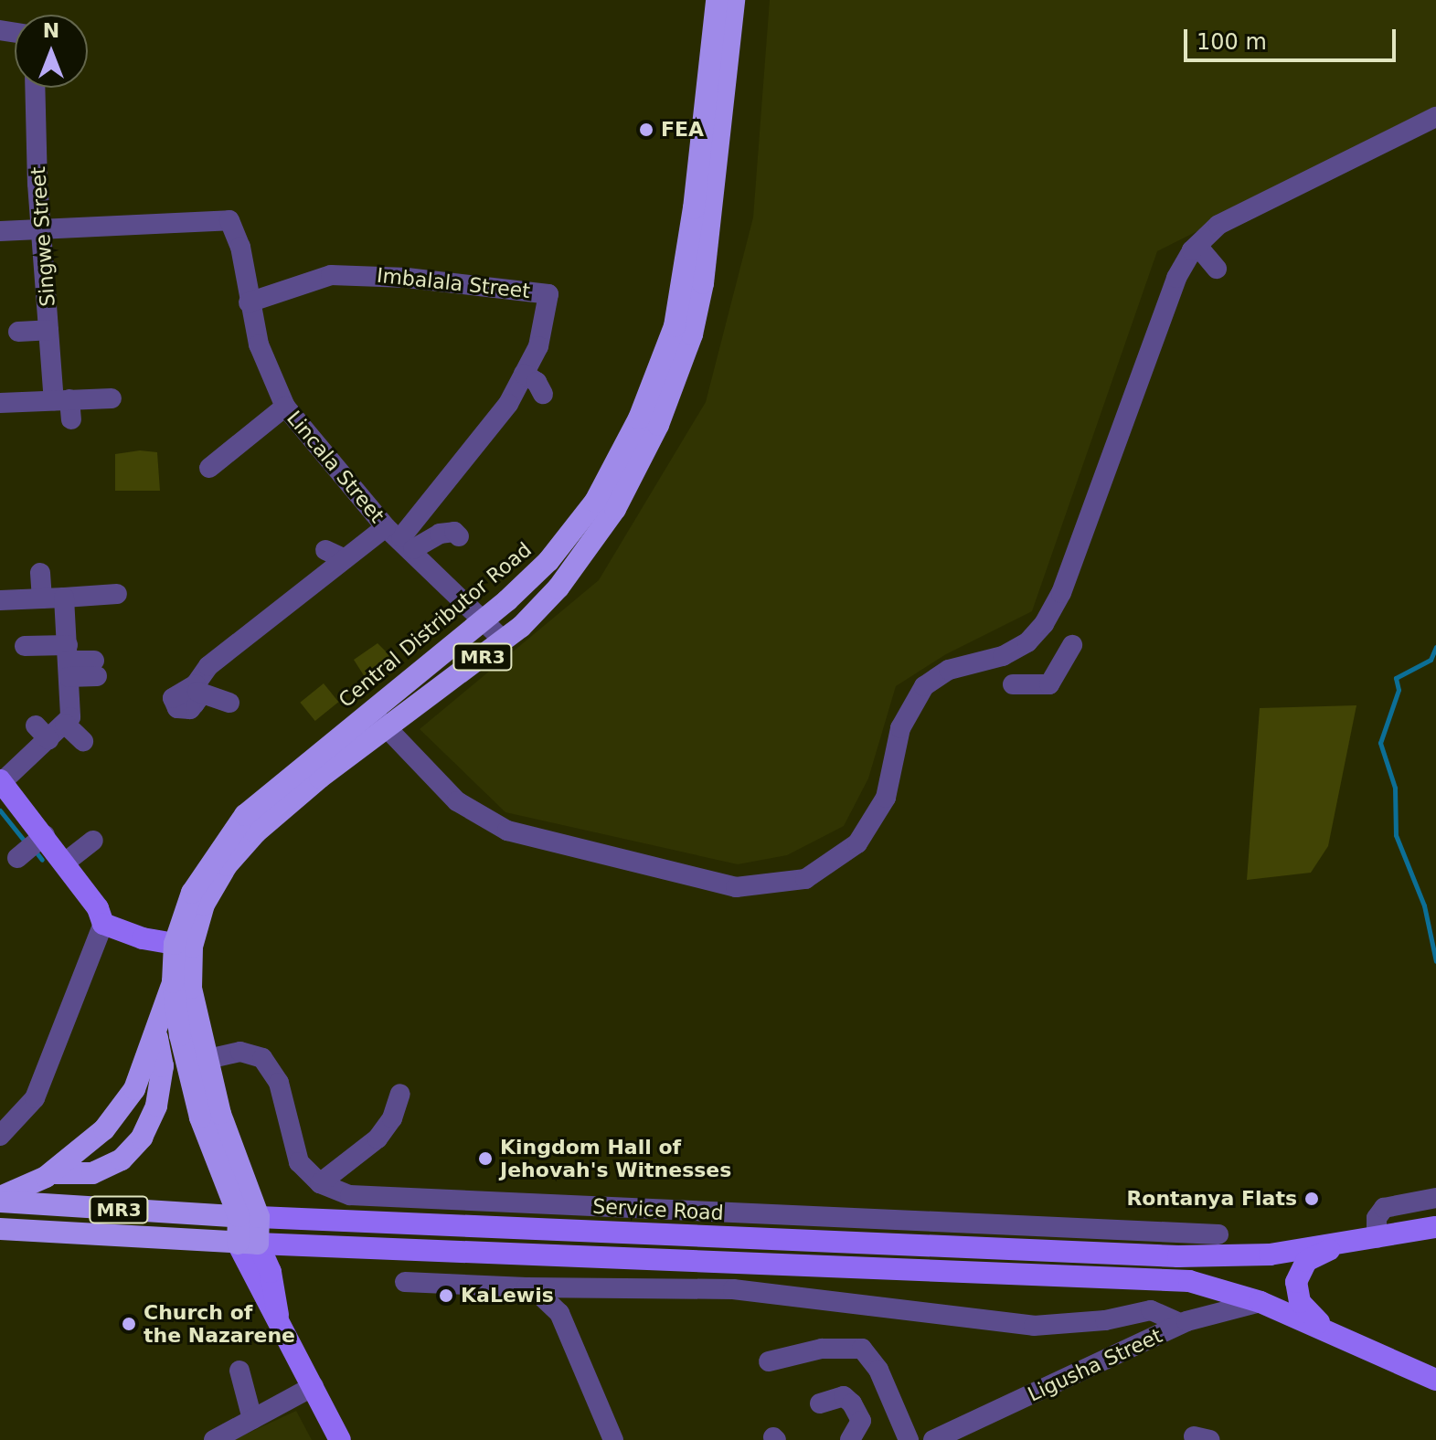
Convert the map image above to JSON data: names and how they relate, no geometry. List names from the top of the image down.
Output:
{
  "streets": {
    "highway": ["Central Distributor Road", "MR3"],
    "street": [
      "Singwe Street",
      "Imbalala Street",
      "Lincala Street",
      "Service Road",
      "Ligusha Street"
    ]
  },
  "crossings": [
    ["Singwe Street", "Lincala Street"],
    ["Imbalala Street", "Lincala Street"],
    ["Lincala Street", "Central Distributor Road"],
    ["Central Distributor Road", "MR3"],
    ["Central Distributor Road", "Service Road"]
  ],
  "places": [
    "FEA",
    "Kingdom Hall of Jehovah's Witnesses",
    "Rontanya Flats",
    "KaLewis",
    "Church of the Nazarene"
  ],
  "scale_bar": "100 m",
  "north": "top"
}
